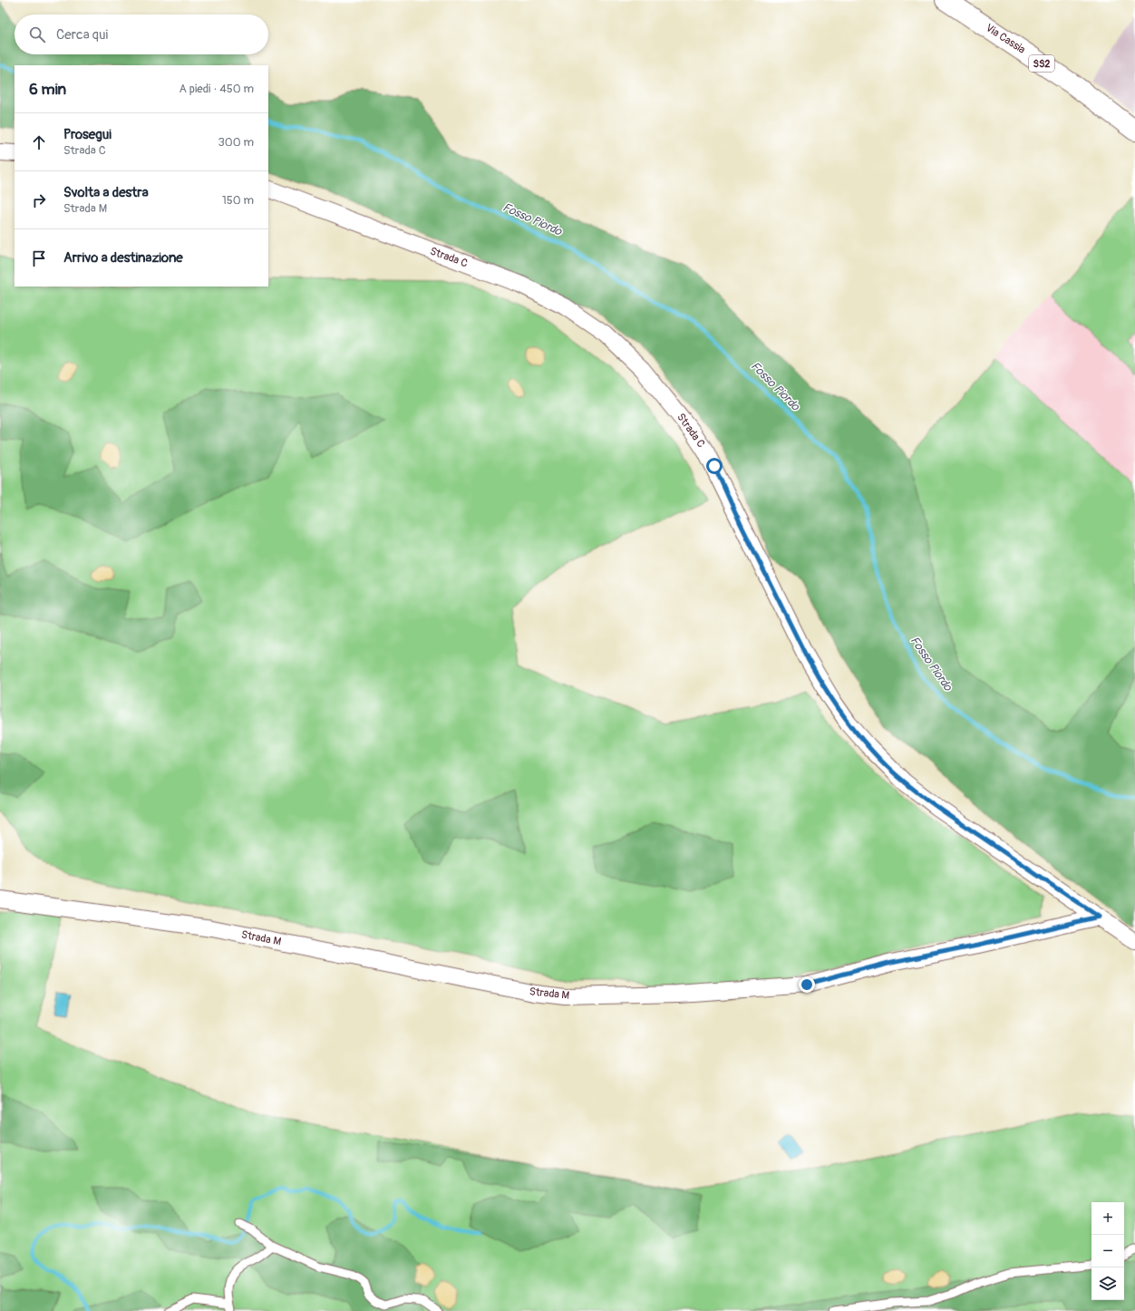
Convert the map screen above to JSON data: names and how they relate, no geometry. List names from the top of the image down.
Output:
{
  "streets": {
    "main road": ["Via Cassia", "SS2"],
    "street": ["Strada C", "Strada M"]
  },
  "crossings": [
    ["Strada C", "Strada M"]
  ],
  "water": ["Fosso Piordo"],
  "page": {
    "search": "Cerca qui",
    "heading": ["6 min", "A piedi · 450 m"],
    "list": [
      ["Prosegui", "Strada C", "300 m"],
      ["Svolta a destra", "Strada M", "150 m"],
      "Arrivo a destinazione"
    ],
    "map_buttons": ["+", "−"]
  }
}
